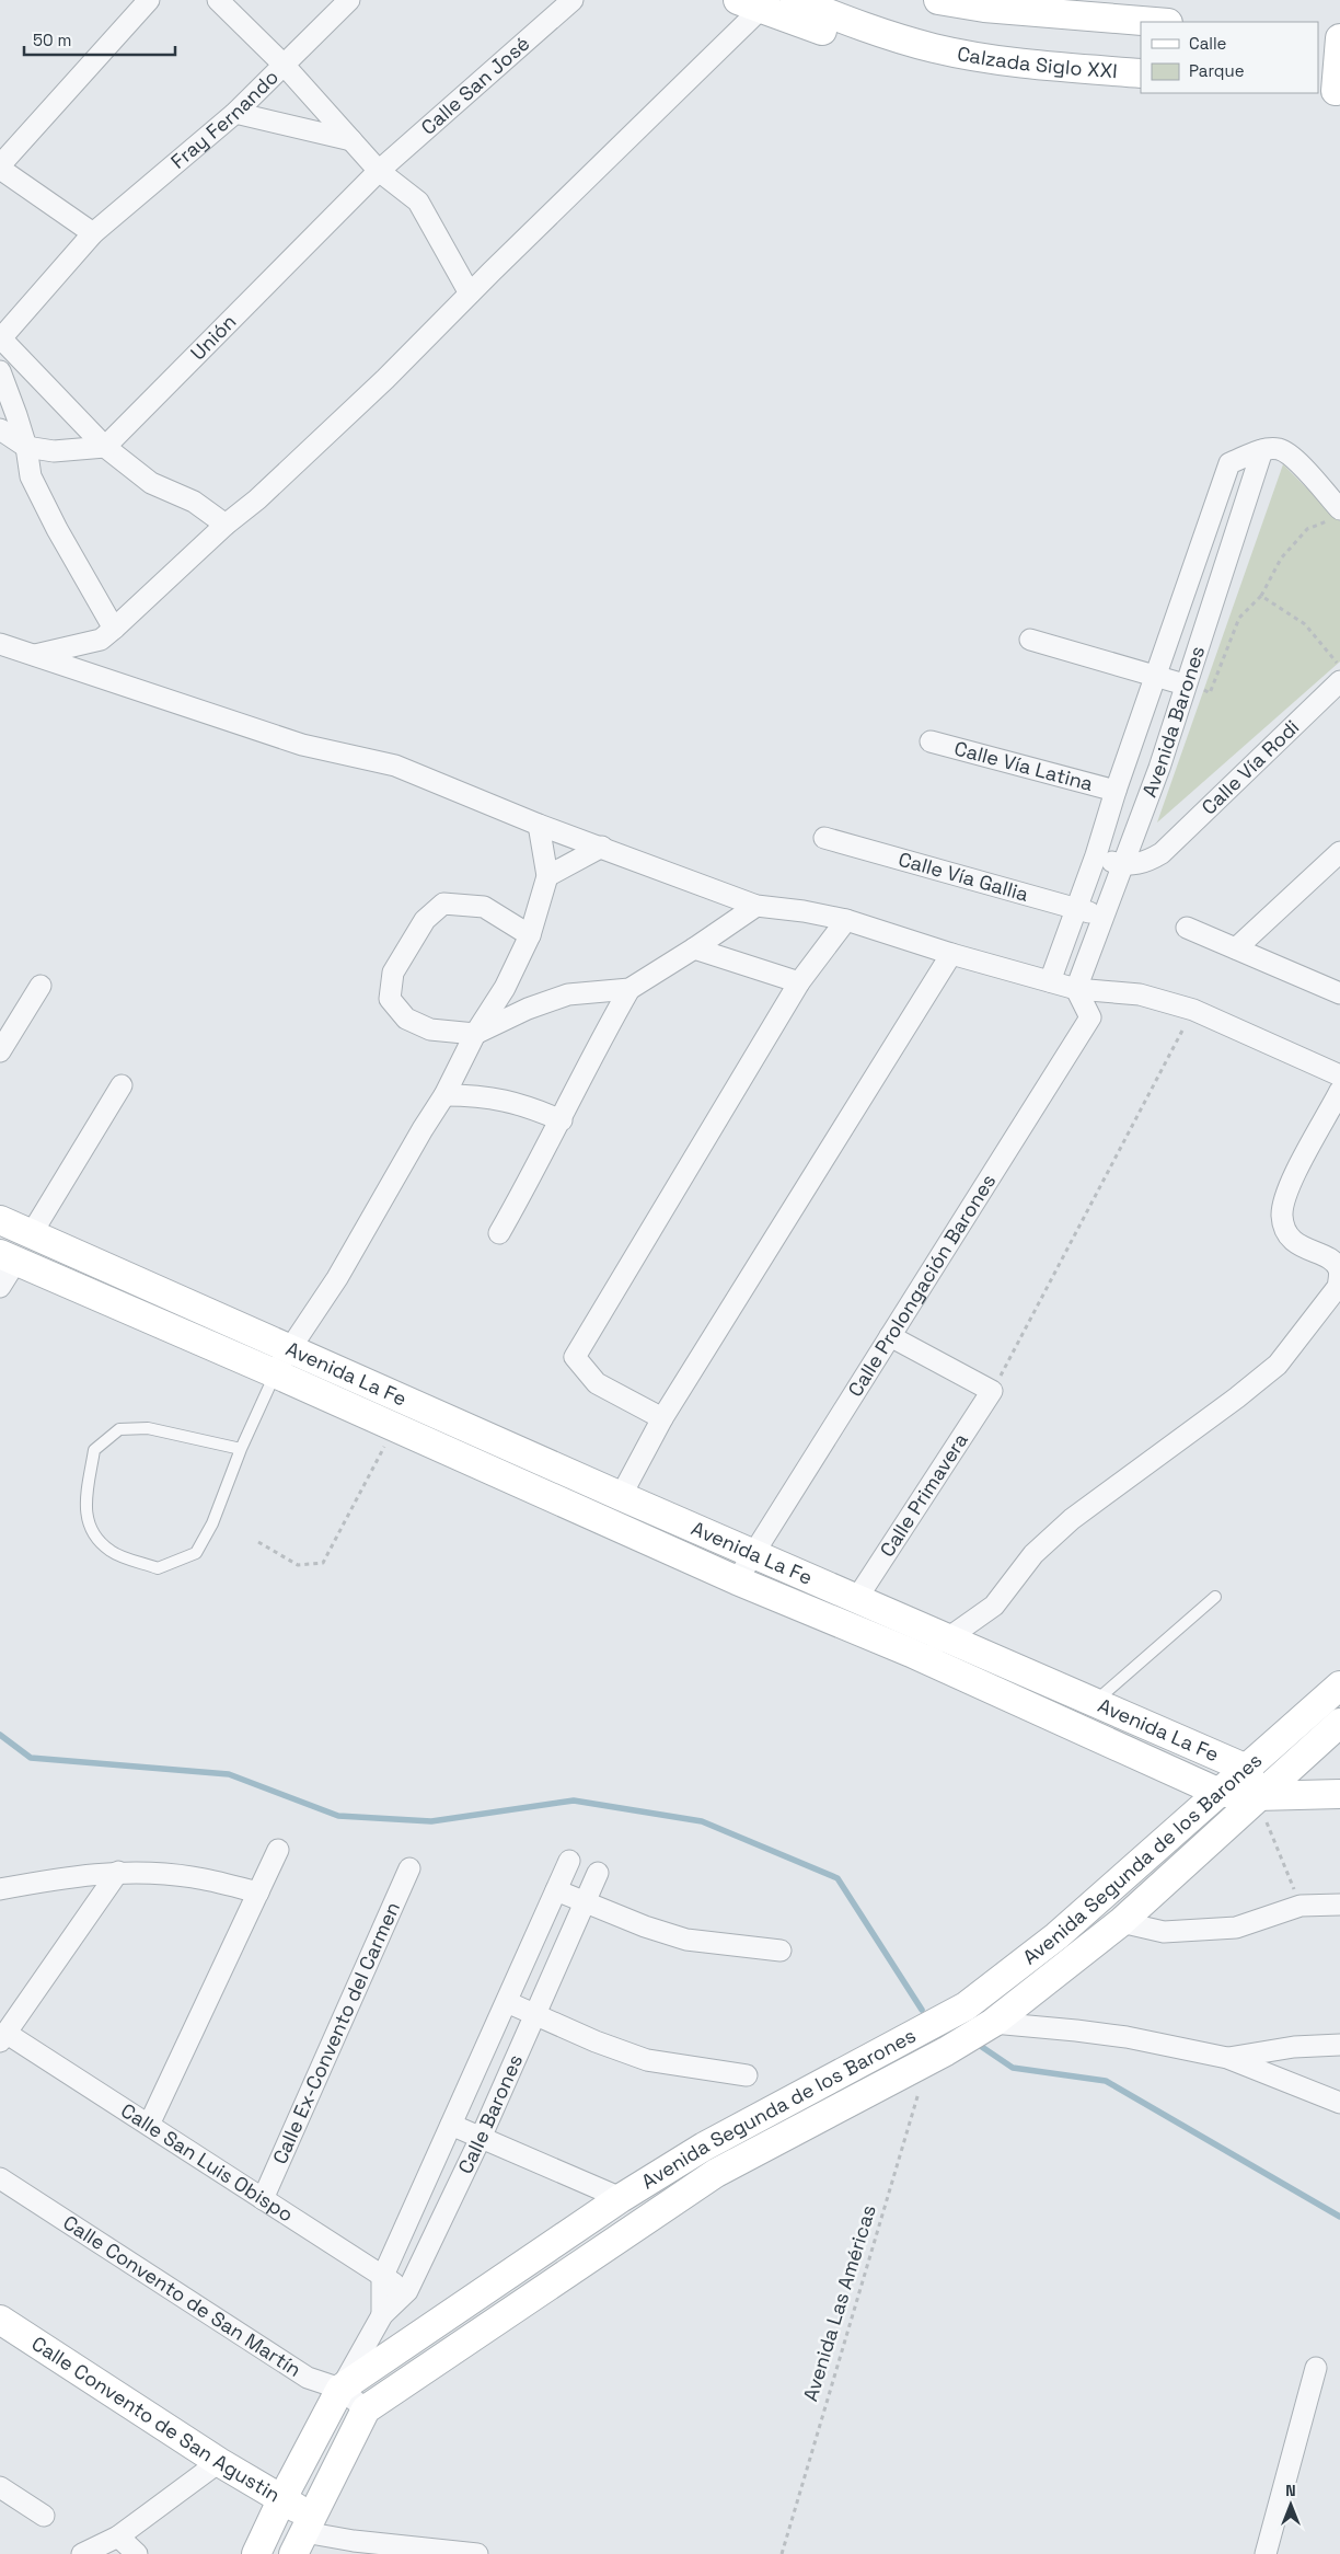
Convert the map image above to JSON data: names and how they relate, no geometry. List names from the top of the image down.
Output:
{
  "streets": {
    "street": [
      "Calzada Siglo XXI",
      "Calle San José",
      "Fray Fernando",
      "Unión",
      "Avenida Barones",
      "Calle Vía Latina",
      "Calle Vía Rodi",
      "Calle Vía Gallia",
      "Calle Prolongación Barones",
      "Avenida La Fe",
      "Calle Primavera",
      "Avenida Segunda de los Barones",
      "Calle Ex-Convento del Carmen",
      "Calle Barones",
      "Calle San Luis Obispo",
      "Calle Convento de San Martín",
      "Calle Convento de San Agustin"
    ],
    "path": ["Avenida Las Américas"]
  },
  "crossings": [
    ["Calle San José", "Unión"],
    ["Avenida Barones", "Calle Vía Latina"],
    ["Avenida Barones", "Calle Vía Rodi"],
    ["Avenida Barones", "Calle Vía Gallia"],
    ["Avenida Barones", "Calle Prolongación Barones"],
    ["Calle Prolongación Barones", "Avenida La Fe"],
    ["Avenida La Fe", "Calle Primavera"],
    ["Avenida La Fe", "Avenida Segunda de los Barones"],
    ["Avenida Segunda de los Barones", "Calle Barones"],
    ["Avenida Segunda de los Barones", "Calle Convento de San Martín"],
    ["Avenida Segunda de los Barones", "Avenida Las Américas"],
    ["Avenida Segunda de los Barones", "Calle Convento de San Agustin"],
    ["Calle Ex-Convento del Carmen", "Calle San Luis Obispo"],
    ["Calle Barones", "Calle San Luis Obispo"],
    ["Calle Barones", "Calle Convento de San Martín"]
  ],
  "legend": ["Calle", "Parque"],
  "scale_bar": "50 m",
  "north": "top"
}
